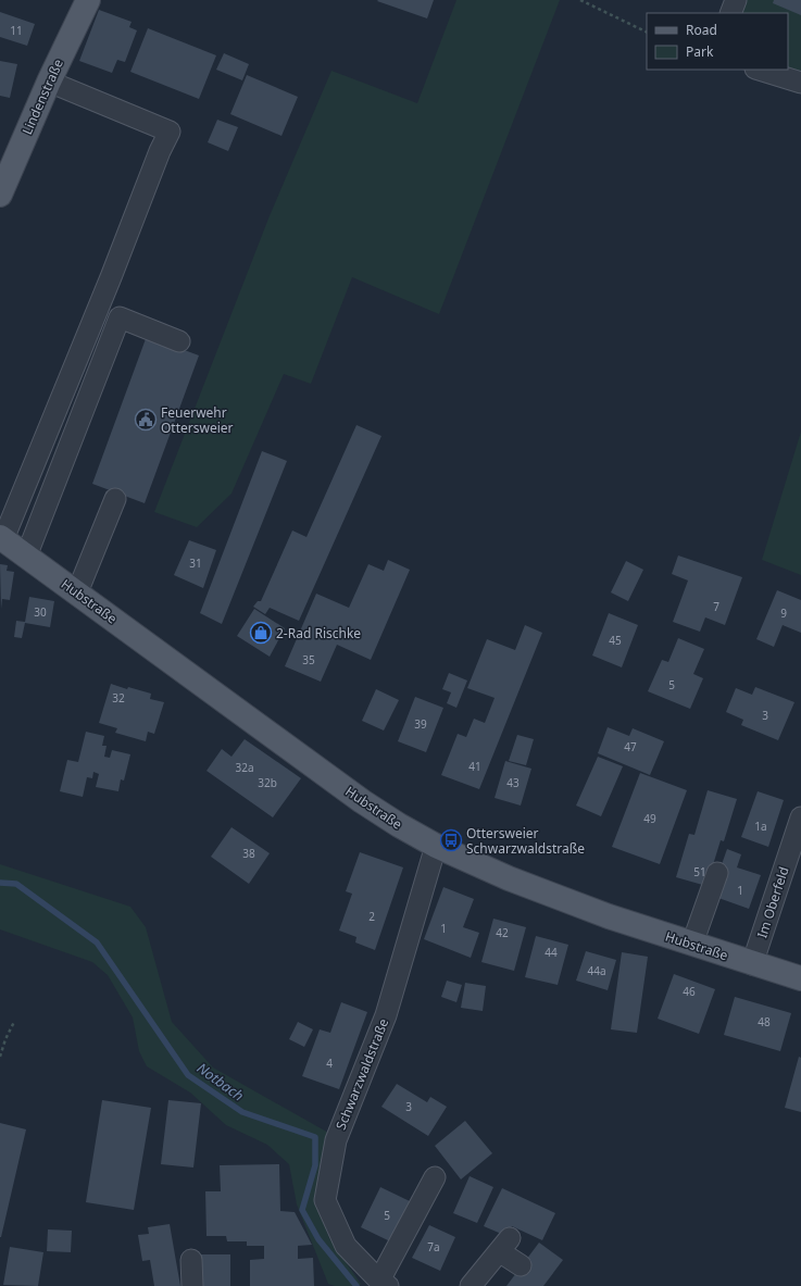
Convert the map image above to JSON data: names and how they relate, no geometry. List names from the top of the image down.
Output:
{
  "streets": {
    "main road": ["Lindenstraße", "Hubstraße"],
    "street": ["Im Oberfeld", "Schwarzwaldstraße"]
  },
  "crossings": [
    ["Hubstraße", "Im Oberfeld"],
    ["Hubstraße", "Schwarzwaldstraße"]
  ],
  "water": ["Notbach"],
  "places": {
    "public building": ["Feuerwehr Ottersweier"],
    "shop": ["2-Rad Rischke"],
    "bus stop": ["Ottersweier Schwarzwaldstraße"]
  },
  "house_numbers": [
    "11",
    "31",
    "7",
    "30",
    "9",
    "45",
    "35",
    "5",
    "32",
    "3",
    "39",
    "47",
    "41",
    "32a",
    "32b",
    "43",
    "49",
    "1a",
    "38",
    "51",
    "1",
    "2",
    "1",
    "42",
    "44",
    "44a",
    "46",
    "48",
    "4",
    "3",
    "5",
    "7a"
  ],
  "legend": ["Road", "Park"]
}
